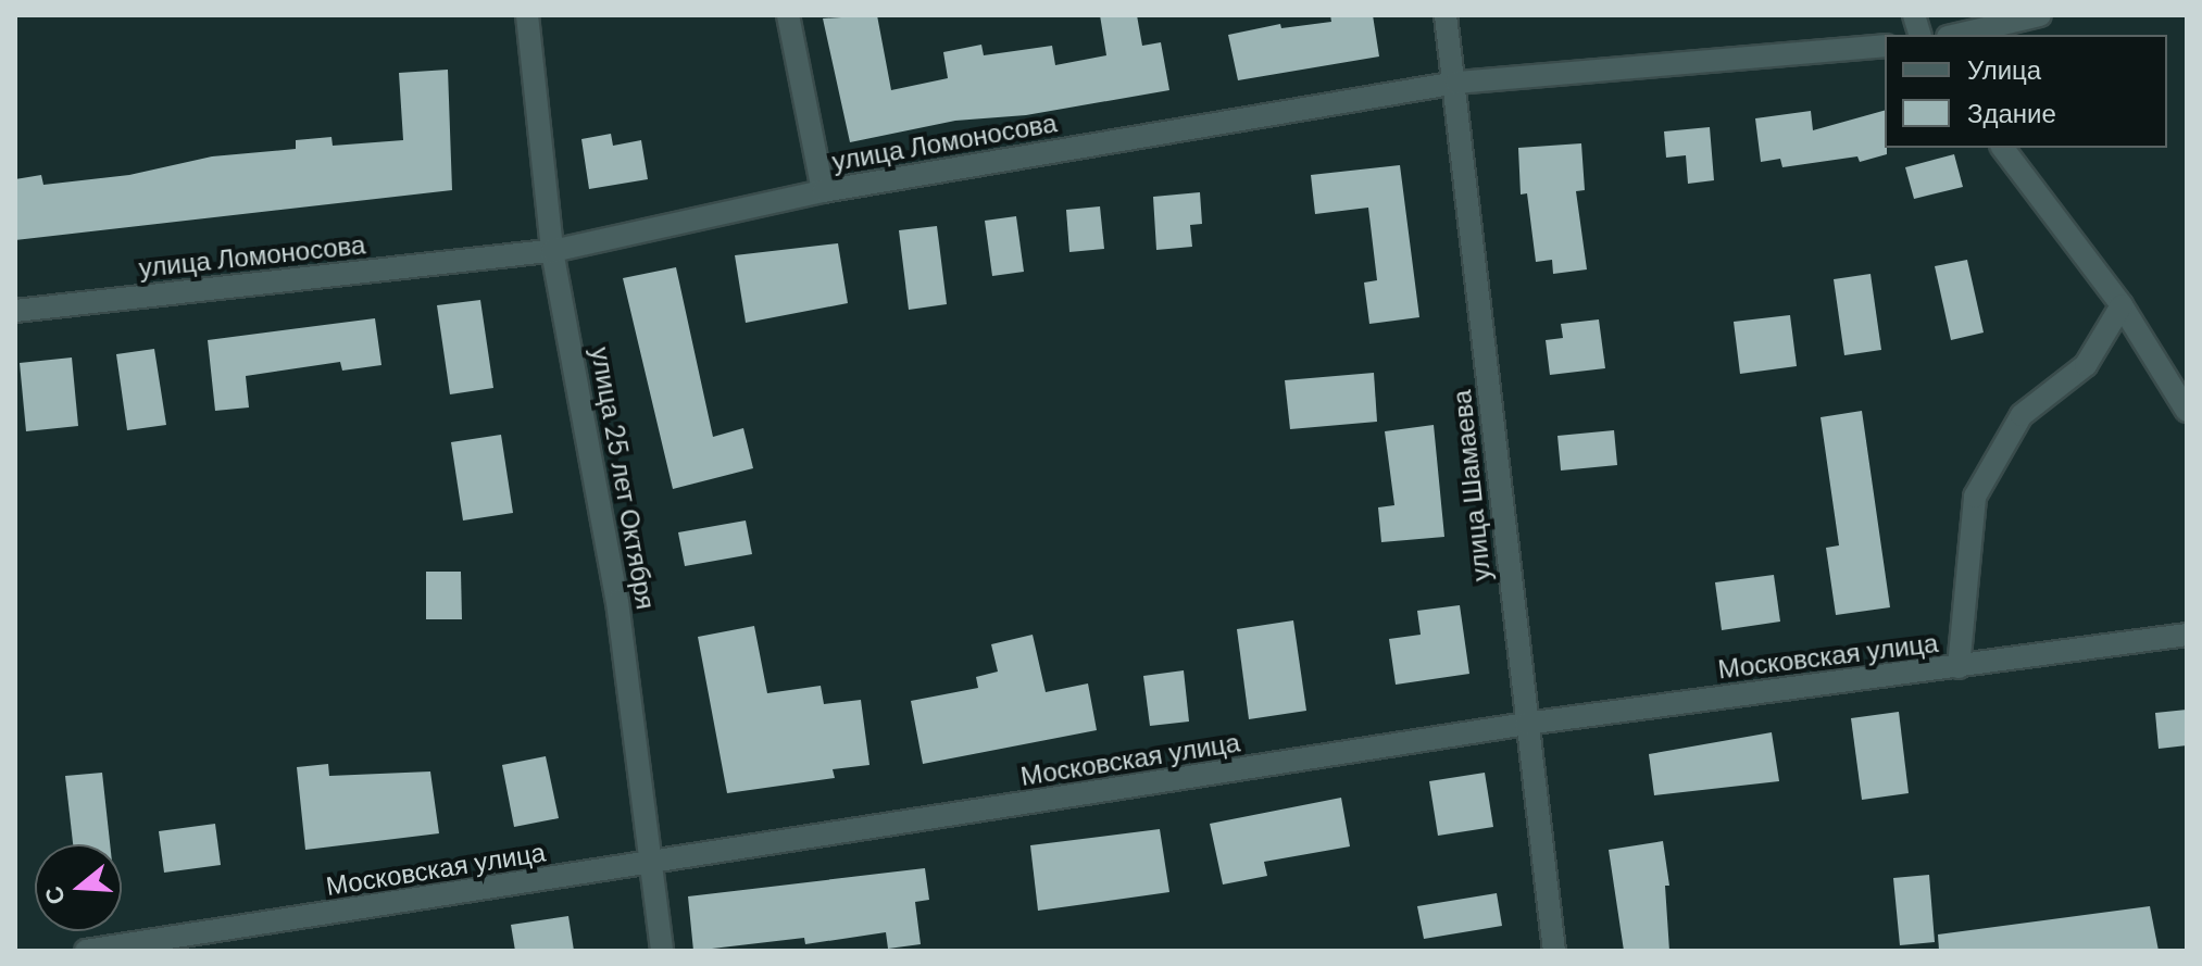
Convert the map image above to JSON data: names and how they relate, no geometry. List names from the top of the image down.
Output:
{
  "streets": {
    "street": [
      "улица Ломоносова",
      "улица 25 лет Октября",
      "улица Шамаева",
      "Московская улица"
    ]
  },
  "crossings": [
    ["улица Ломоносова", "улица 25 лет Октября"],
    ["улица Ломоносова", "улица Шамаева"],
    ["улица 25 лет Октября", "Московская улица"],
    ["улица Шамаева", "Московская улица"]
  ],
  "legend": ["Улица", "Здание"],
  "north": "left"
}
